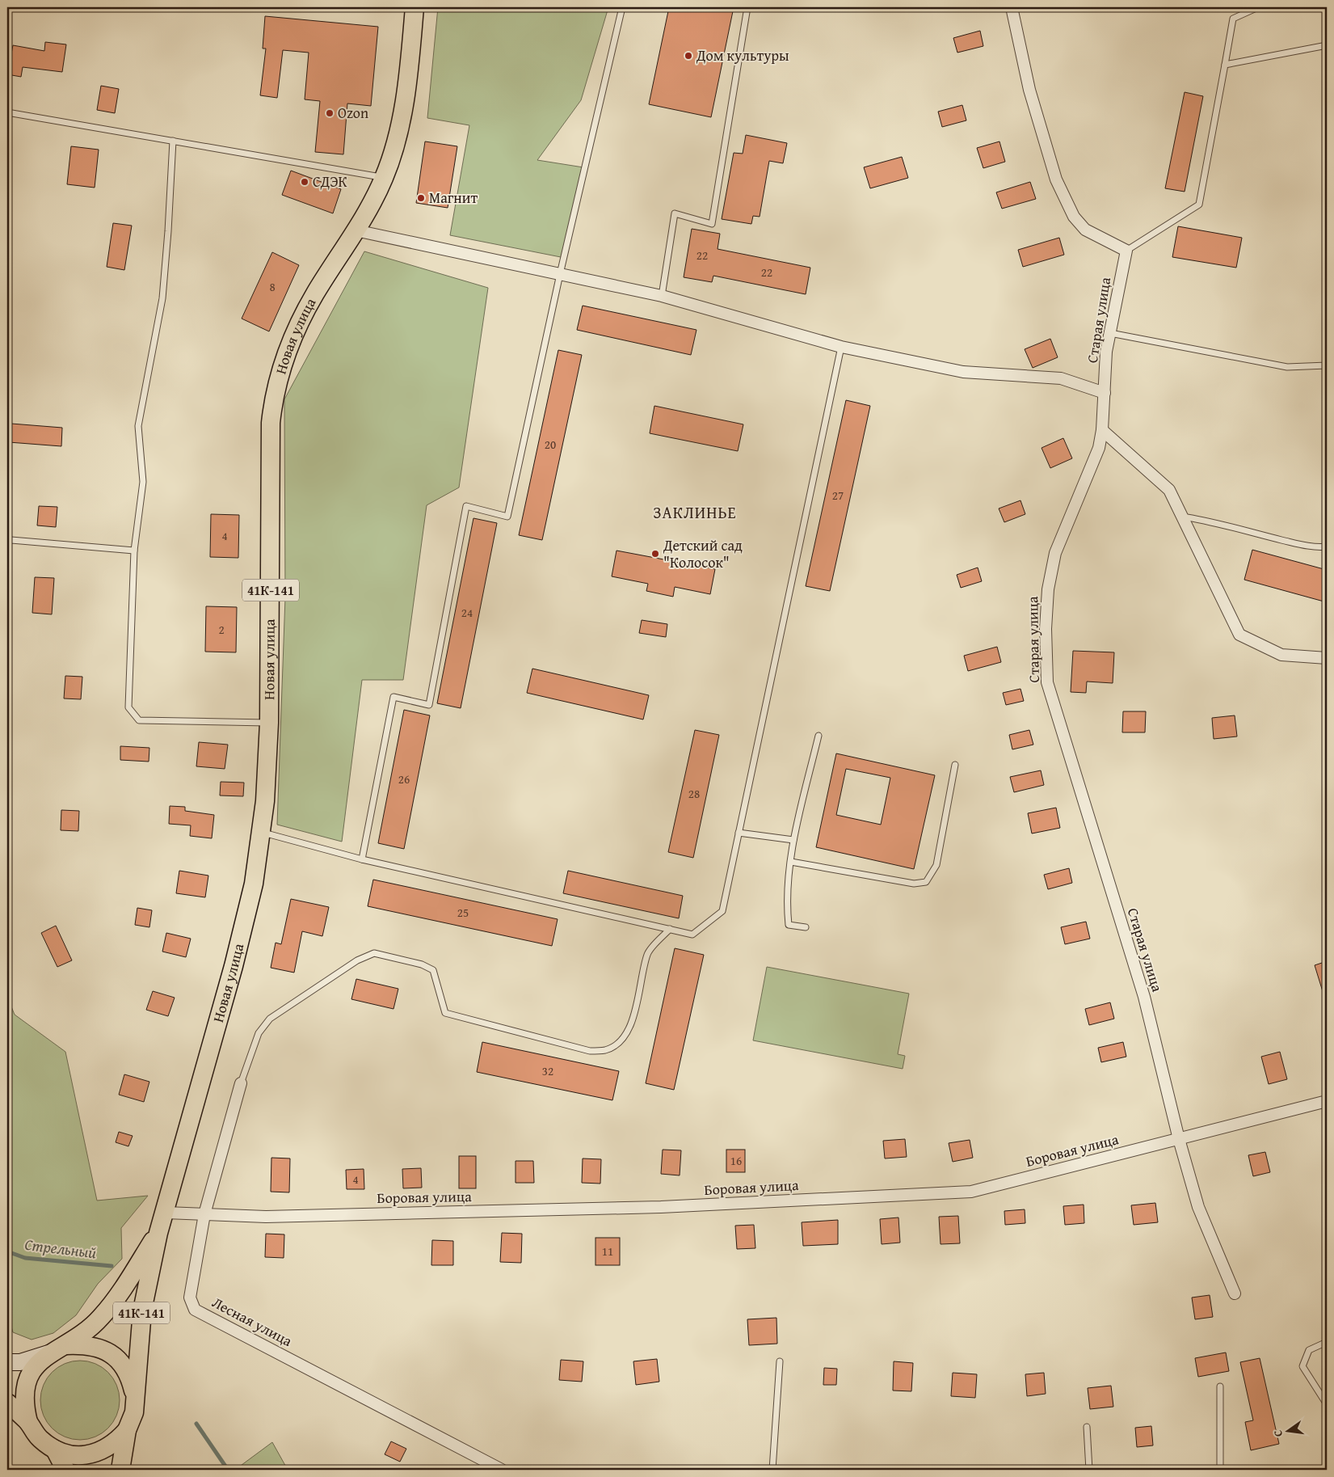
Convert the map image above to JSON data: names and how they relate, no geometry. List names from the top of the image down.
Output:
{
  "streets": {
    "main road": ["Новая улица", "41К-141"],
    "street": ["Старая улица", "Боровая улица", "Лесная улица"]
  },
  "crossings": [
    ["Старая улица", "Боровая улица"],
    ["Новая улица", "41К-141"],
    ["Новая улица", "Боровая улица"],
    ["Боровая улица", "Лесная улица"]
  ],
  "districts": ["ЗАКЛИНЬЕ"],
  "water": ["Стрельный"],
  "places": [
    "Дом культуры",
    "Ozon",
    "СДЭК",
    "Магнит",
    "Детский сад \"Колосок\""
  ],
  "house_numbers": [
    "22",
    "22",
    "8",
    "20",
    "27",
    "4",
    "24",
    "2",
    "26",
    "28",
    "25",
    "32",
    "16",
    "4",
    "11"
  ],
  "north": "left"
}
